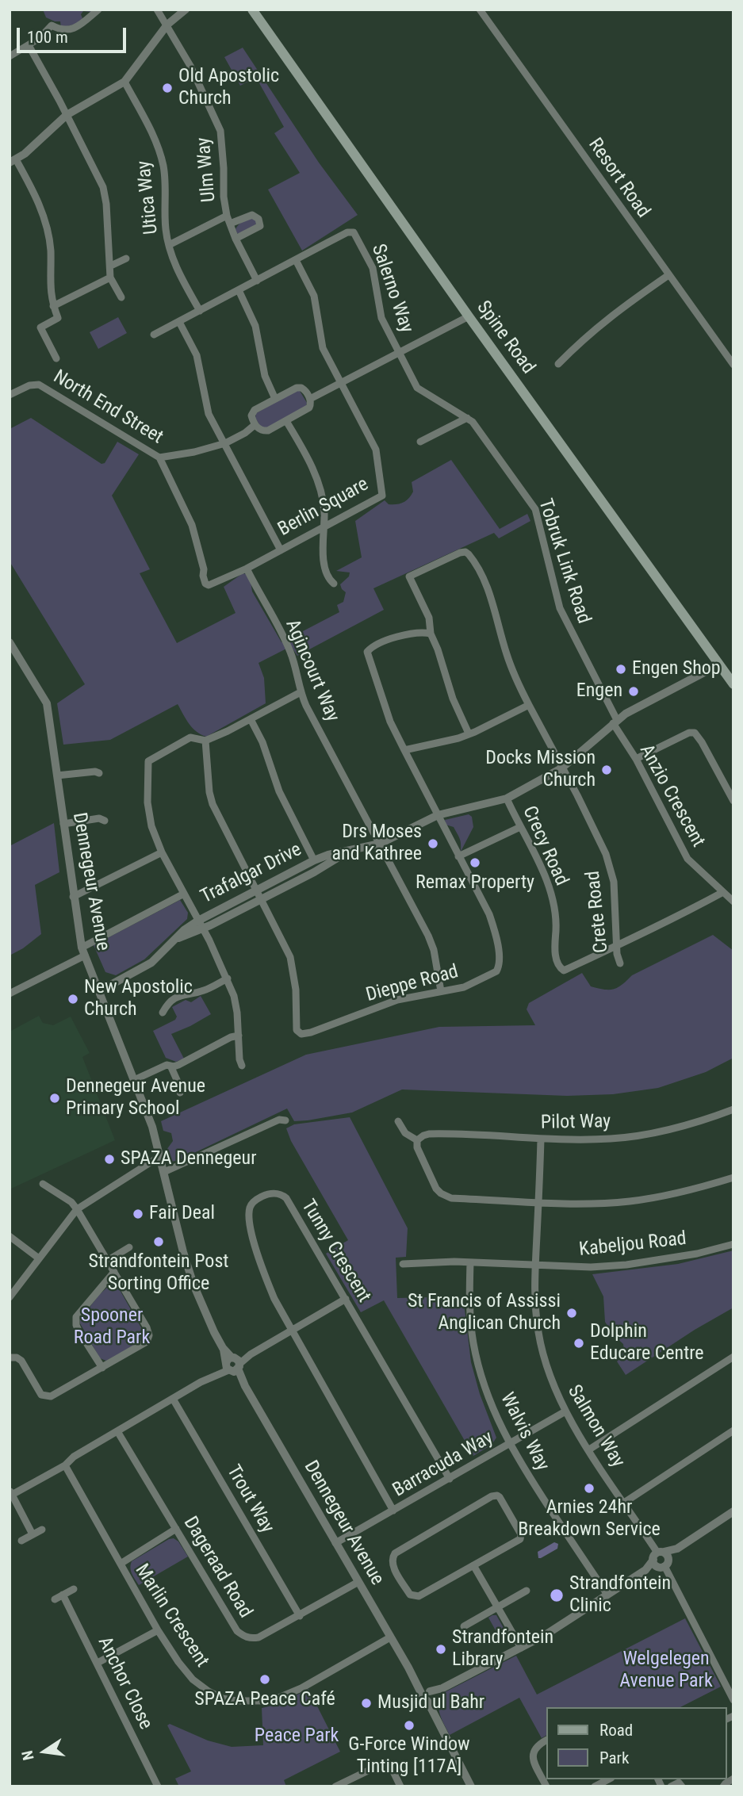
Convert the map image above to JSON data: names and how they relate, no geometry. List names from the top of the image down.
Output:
{
  "streets": {
    "main road": ["Spine Road"],
    "street": [
      "Ulm Way",
      "Resort Road",
      "Utica Way",
      "Salerno Way",
      "North End Street",
      "Berlin Square",
      "Tobruk Link Road",
      "Agincourt Way",
      "Anzio Crescent",
      "Crecy Road",
      "Trafalgar Drive",
      "Dennegeur Avenue",
      "Crete Road",
      "Dieppe Road",
      "Pilot Way",
      "Kabeljou Road",
      "Tunny Crescent",
      "Salmon Way",
      "Walvis Way",
      "Barracuda Way",
      "Trout Way",
      "Dageraad Road",
      "Marlin Crescent",
      "Anchor Close"
    ]
  },
  "crossings": [
    ["Salerno Way", "Berlin Square"],
    ["Salerno Way", "Tobruk Link Road"],
    ["Spine Road", "Trafalgar Drive"],
    ["North End Street", "Berlin Square"],
    ["Tobruk Link Road", "Anzio Crescent"],
    ["Tobruk Link Road", "Trafalgar Drive"],
    ["Agincourt Way", "Trafalgar Drive"],
    ["Agincourt Way", "Dieppe Road"],
    ["Anzio Crescent", "Trafalgar Drive"],
    ["Crecy Road", "Trafalgar Drive"],
    ["Crecy Road", "Crete Road"],
    ["Trafalgar Drive", "Dennegeur Avenue"],
    ["Trafalgar Drive", "Crete Road"],
    ["Trafalgar Drive", "Dieppe Road"],
    ["Dennegeur Avenue", "Barracuda Way"],
    ["Dennegeur Avenue", "Dageraad Road"],
    ["Dennegeur Avenue", "Marlin Crescent"],
    ["Pilot Way", "Salmon Way"],
    ["Kabeljou Road", "Salmon Way"],
    ["Kabeljou Road", "Walvis Way"],
    ["Tunny Crescent", "Barracuda Way"],
    ["Salmon Way", "Barracuda Way"],
    ["Walvis Way", "Barracuda Way"],
    ["Trout Way", "Dageraad Road"]
  ],
  "parks": ["Spooner Road Park", "Welgelegen Avenue Park", "Peace Park"],
  "places": [
    "Old Apostolic Church",
    "Engen Shop",
    "Engen",
    "Docks Mission Church",
    "Drs Moses and Kathree",
    "Remax Property",
    "New Apostolic Church",
    "Dennegeur Avenue Primary School",
    "SPAZA Dennegeur",
    "Fair Deal",
    "Strandfontein Post Sorting Office",
    "St Francis of Assissi Anglican Church",
    "Dolphin Educare Centre",
    "Arnies 24hr Breakdown Service",
    "Strandfontein Clinic",
    "Strandfontein Library",
    "SPAZA Peace Café",
    "Musjid ul Bahr",
    "G-Force Window Tinting [117A]"
  ],
  "legend": ["Road", "Park"],
  "scale_bar": "100 m",
  "north": "left"
}
